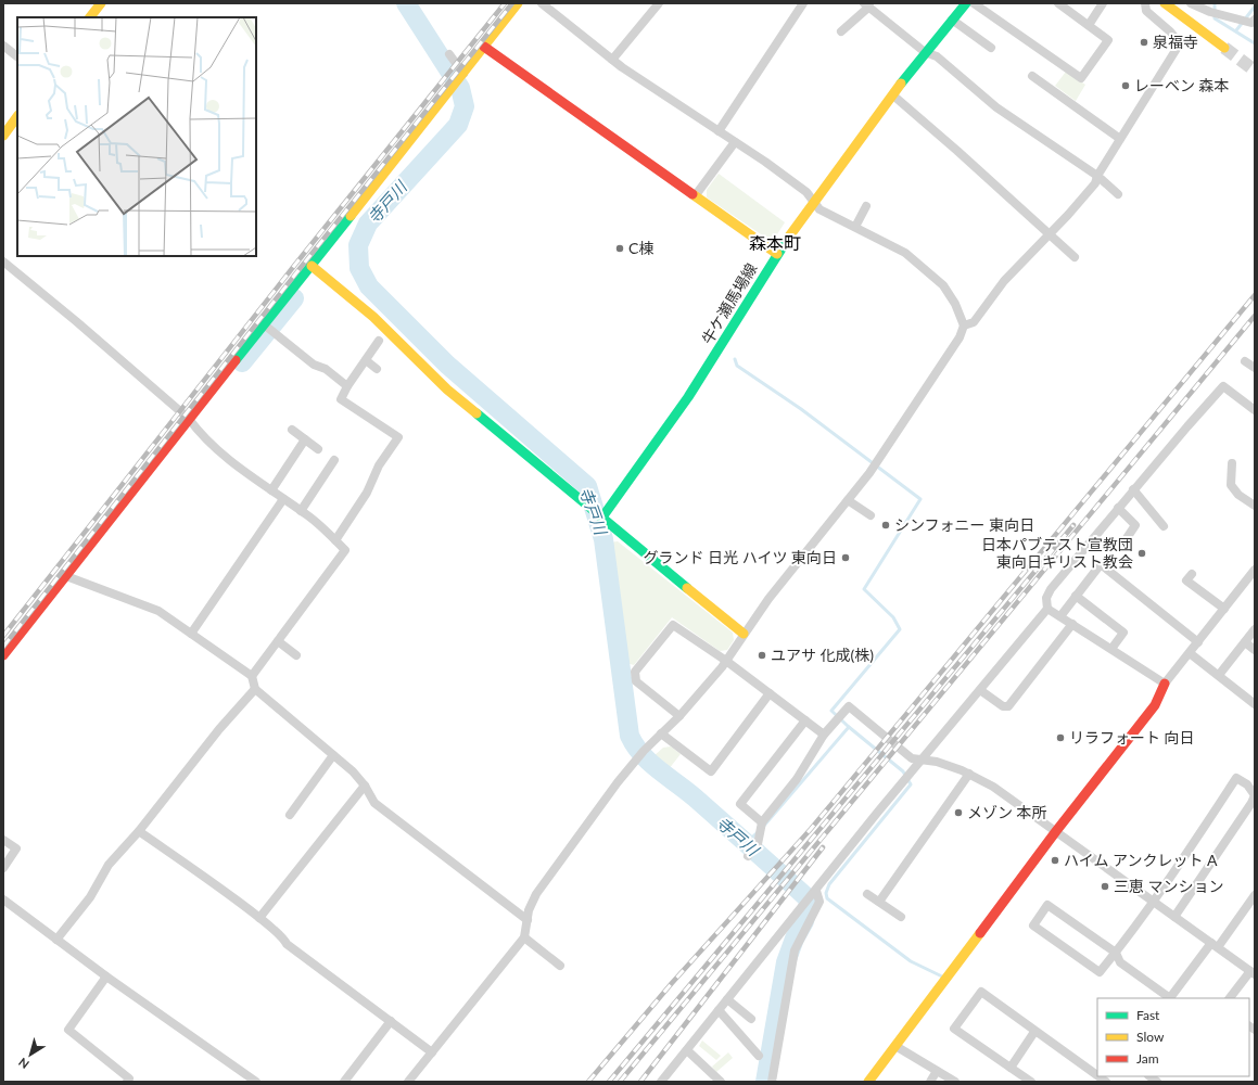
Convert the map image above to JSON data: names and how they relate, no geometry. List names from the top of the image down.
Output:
{
  "streets": {
    "main road": ["牛ケ瀬馬場線"]
  },
  "districts": ["森本町"],
  "water": ["寺戸川"],
  "places": [
    "泉福寺",
    "レーベン 森本",
    "C棟",
    "シンフォニー 東向日",
    "日本パブテスト宣教団 東向日キリスト教会",
    "グランド 日光 ハイツ 東向日",
    "ユアサ 化成(株)",
    "リラフォート 向日",
    "メゾン 本所",
    "ハイム アンクレット A",
    "三恵 マンション"
  ],
  "legend": ["Fast", "Slow", "Jam"],
  "north": "bottom left"
}
